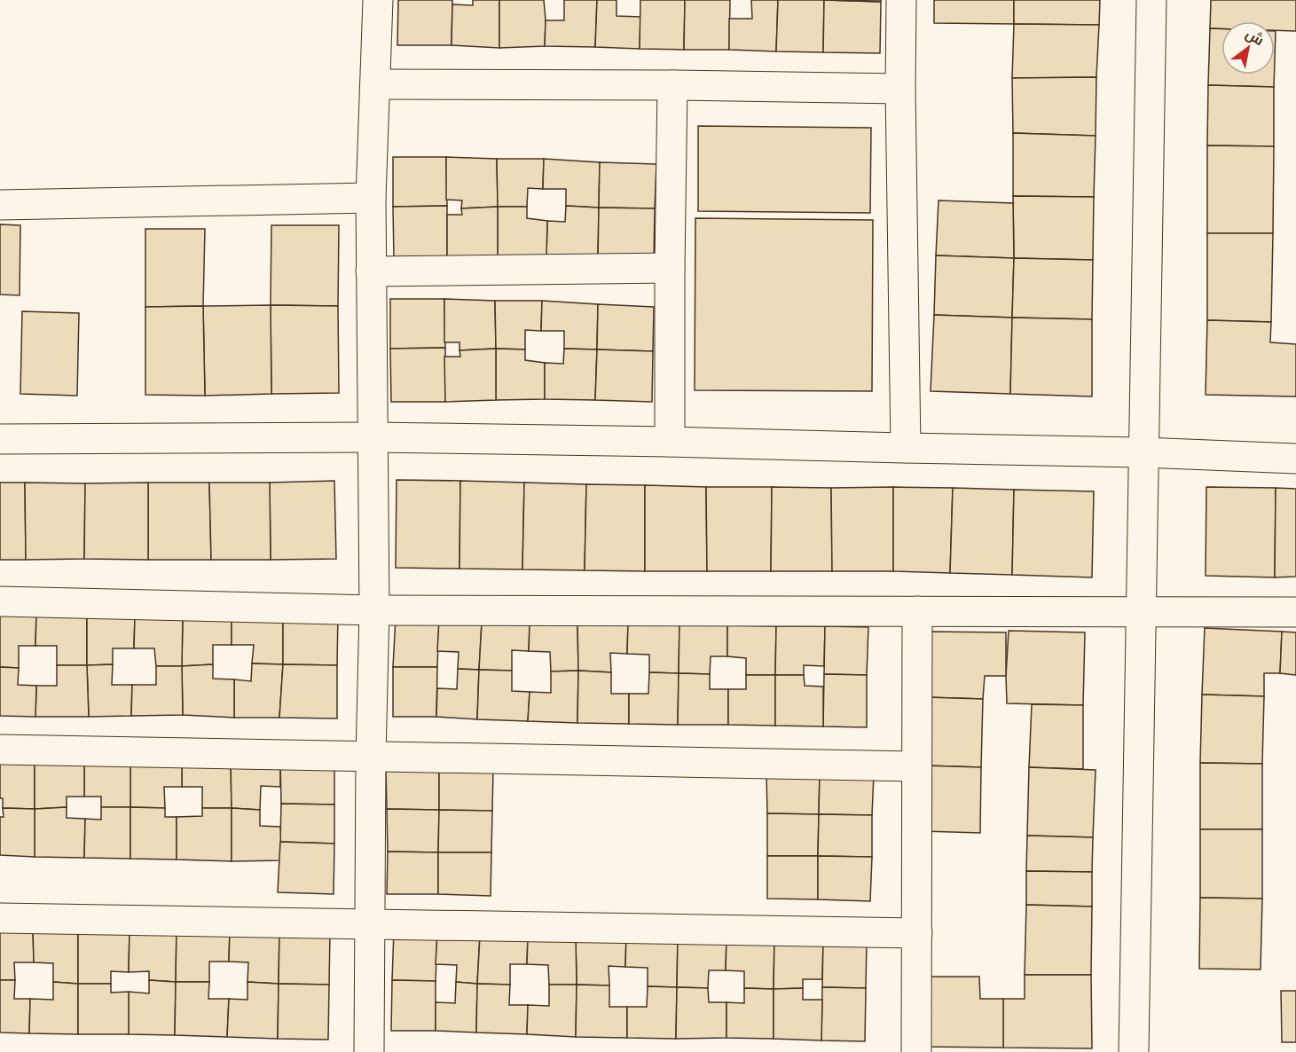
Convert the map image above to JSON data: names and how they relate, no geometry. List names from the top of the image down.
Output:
{
  "north": "top right"
}
